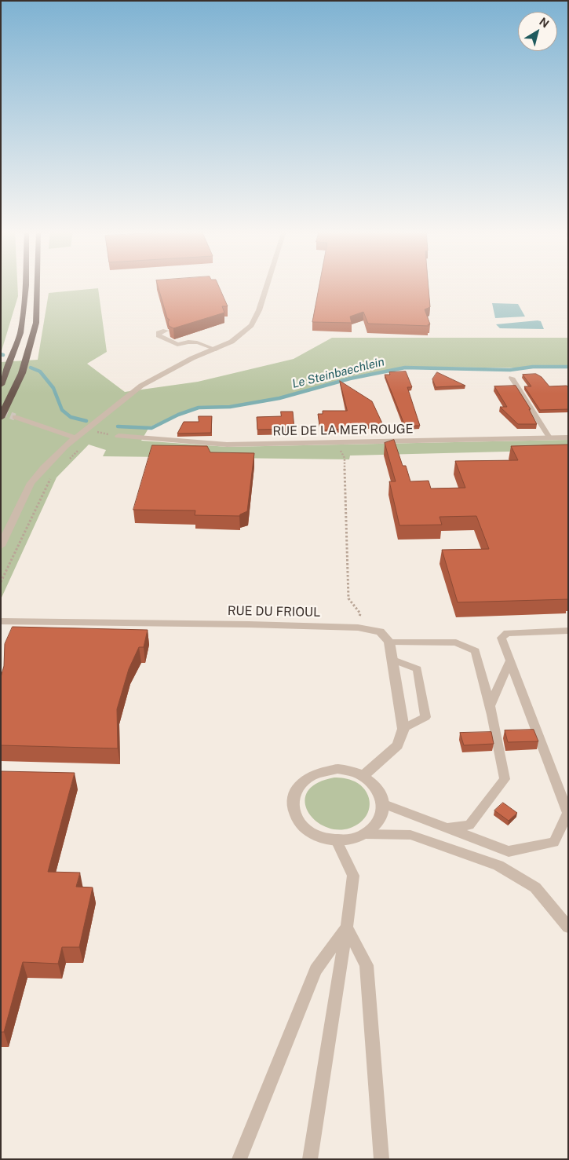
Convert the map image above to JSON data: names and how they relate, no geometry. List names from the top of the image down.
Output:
{
  "streets": {
    "street": ["RUE DE LA MER ROUGE", "RUE DU FRIOUL"]
  },
  "water": ["Le Steinbaechlein"],
  "north": "top right"
}
